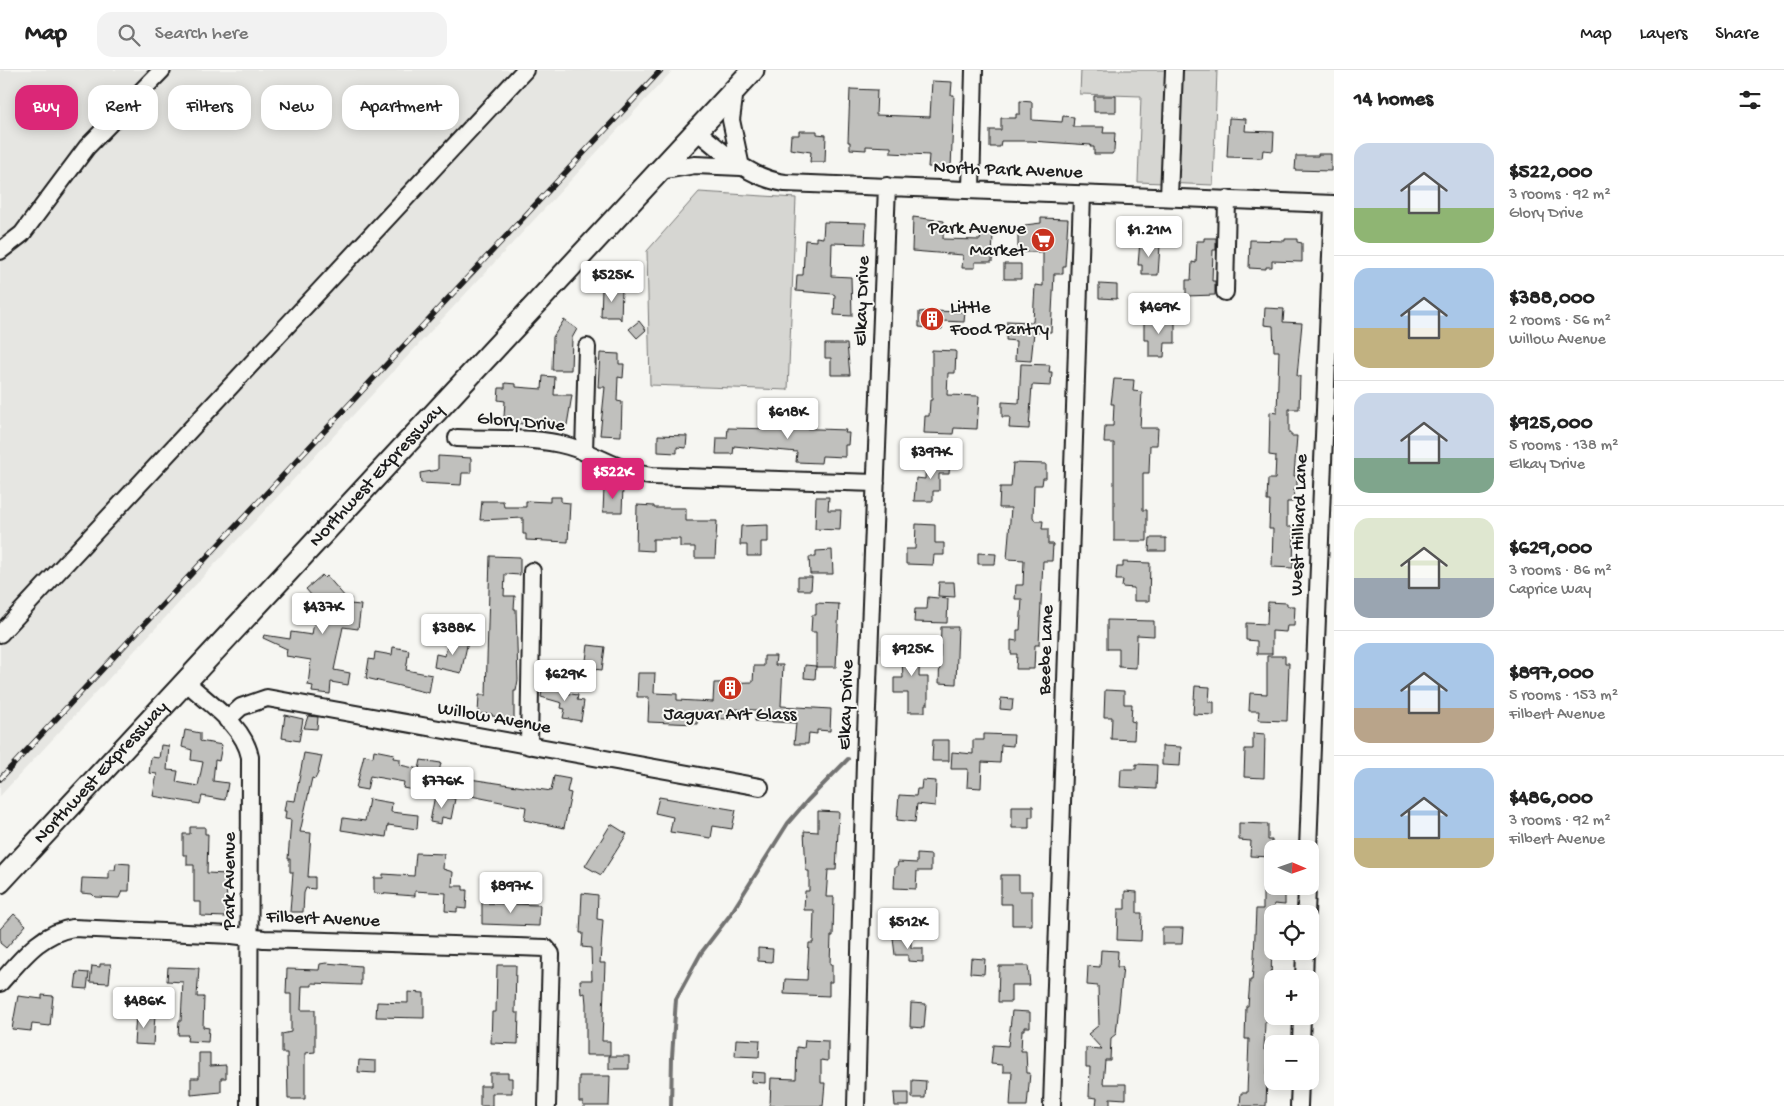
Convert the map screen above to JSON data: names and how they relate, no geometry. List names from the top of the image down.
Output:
{
  "streets": {
    "main road": ["Northwest Expressway"],
    "street": [
      "North Park Avenue",
      "Elkay Drive",
      "Glory Drive",
      "West Hilliard Lane",
      "Beebe Lane",
      "Willow Avenue",
      "Park Avenue",
      "Filbert Avenue"
    ]
  },
  "crossings": [
    ["North Park Avenue", "Elkay Drive"],
    ["North Park Avenue", "Northwest Expressway"],
    ["North Park Avenue", "West Hilliard Lane"],
    ["North Park Avenue", "Beebe Lane"],
    ["Elkay Drive", "Glory Drive"],
    ["Northwest Expressway", "Park Avenue"],
    ["Willow Avenue", "Park Avenue"],
    ["Park Avenue", "Filbert Avenue"]
  ],
  "places": {
    "supermarket": ["Park Avenue Market"],
    "building": ["Little Food Pantry", "Jaguar Art Glass"]
  },
  "north": "right",
  "page": {
    "header": "Map",
    "search": "Search here",
    "nav": ["Map", "Layers", "Share"],
    "heading": "14 homes",
    "chip": [
      "Buy",
      "Rent",
      "Filters",
      "New",
      "Apartment"
    ],
    "list": [
      {
        "name": "$522,000",
        "note": "3 rooms · 92 m² · Glory Drive"
      },
      {
        "name": "$388,000",
        "note": "2 rooms · 56 m² · Willow Avenue"
      },
      {
        "name": "$925,000",
        "note": "5 rooms · 138 m² · Elkay Drive"
      },
      {
        "name": "$629,000",
        "note": "3 rooms · 86 m² · Caprice Way"
      },
      {
        "name": "$897,000",
        "note": "5 rooms · 153 m² · Filbert Avenue"
      },
      {
        "name": "$486,000",
        "note": "3 rooms · 92 m² · Filbert Avenue"
      }
    ],
    "price": [
      "$1.21M",
      "$525K",
      "$469K",
      "$618K",
      "$397K",
      "$522K",
      "$437K",
      "$388K",
      "$925K",
      "$629K",
      "$776K",
      "$897K",
      "$512K",
      "$486K"
    ],
    "map_buttons": ["+", "−"]
  }
}
